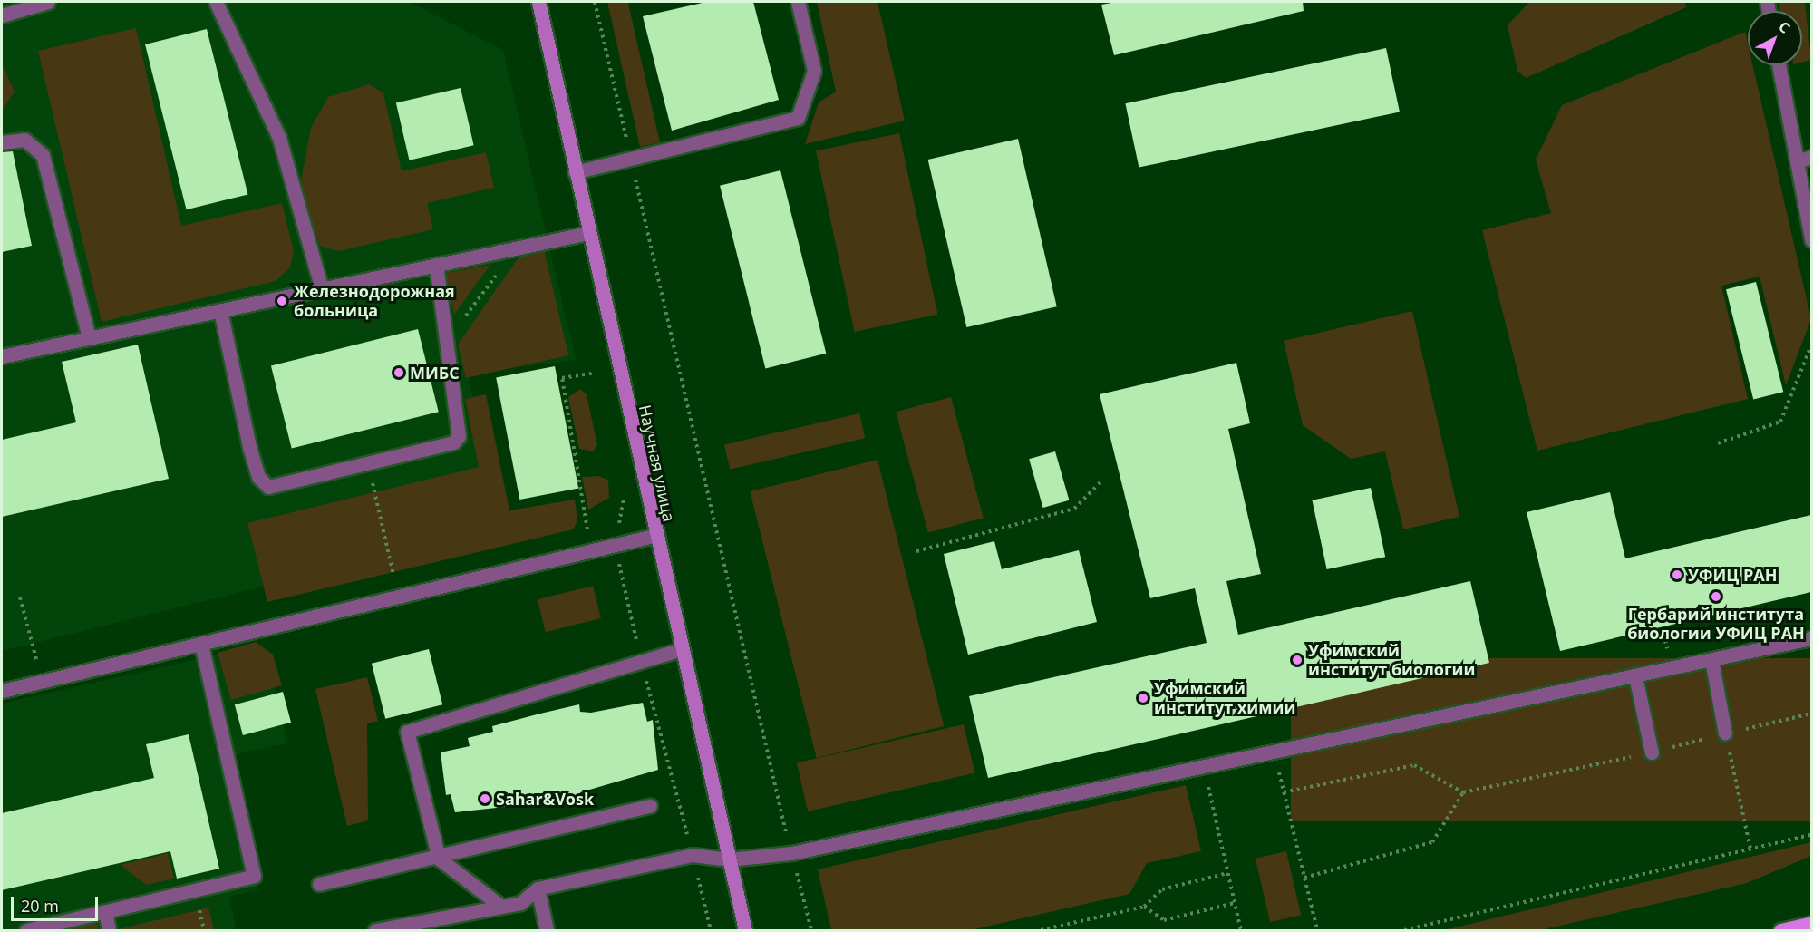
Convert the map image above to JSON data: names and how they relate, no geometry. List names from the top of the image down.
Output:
{
  "streets": {
    "street": ["Научная улица"]
  },
  "places": [
    "Железнодорожная больница",
    "МИБС",
    "УФИЦ РАН",
    "Гербарий института биологии УФИЦ РАН",
    "Уфимский институт биологии",
    "Уфимский институт химии",
    "Sahar&Vosk"
  ],
  "scale_bar": "20 m",
  "north": "top right"
}
